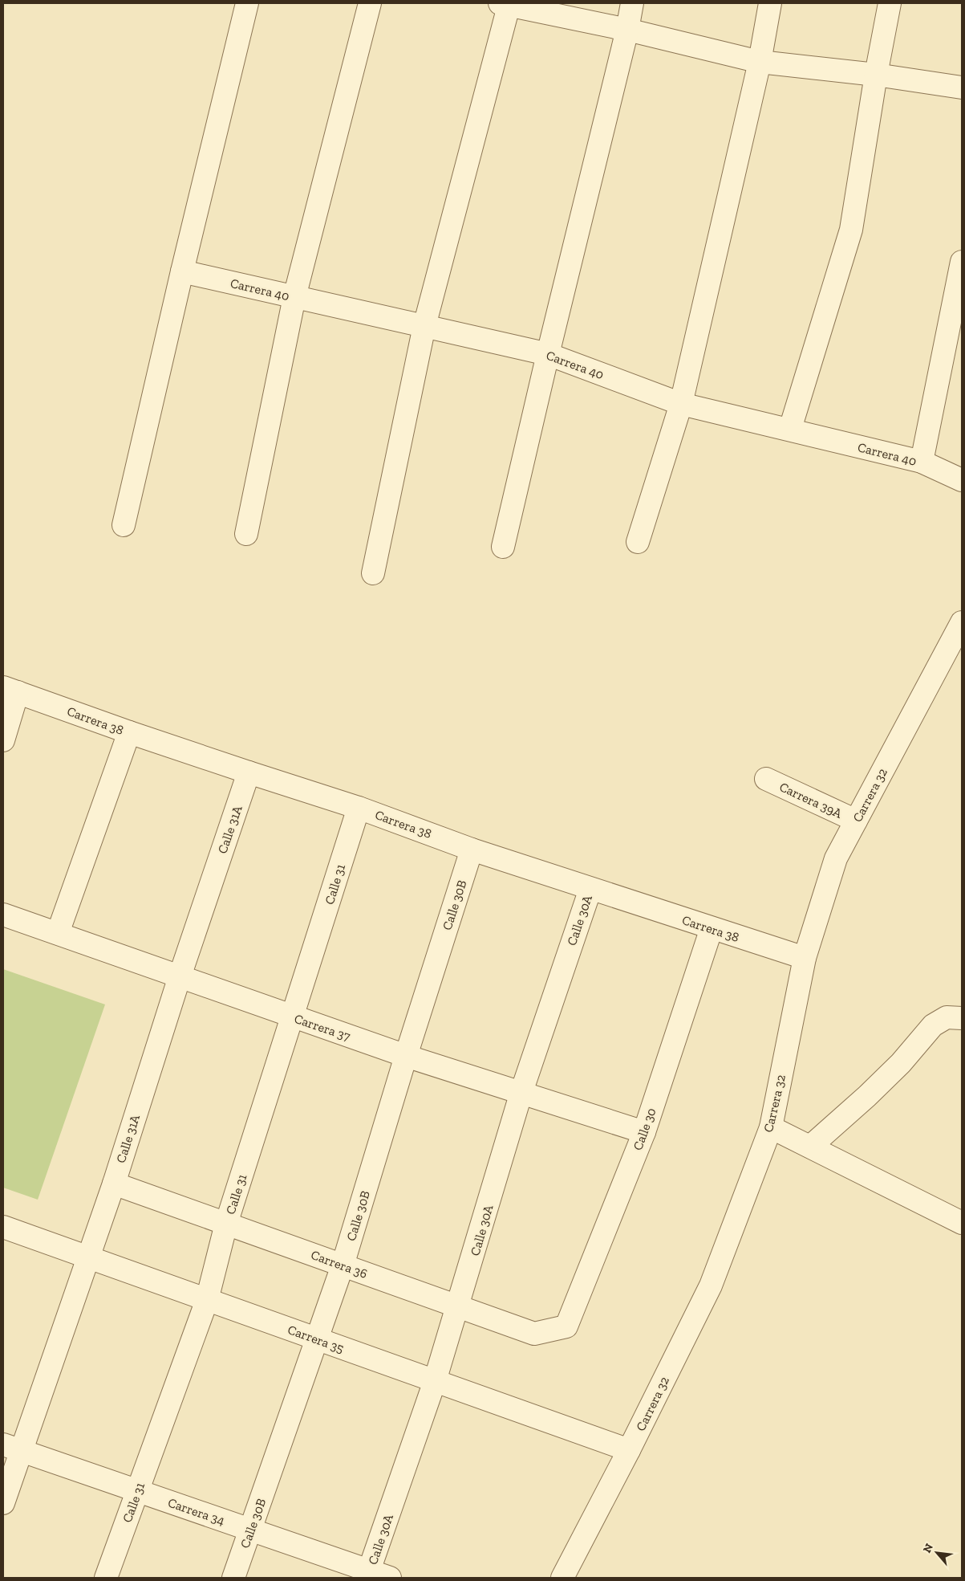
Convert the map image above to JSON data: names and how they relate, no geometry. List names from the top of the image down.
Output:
{
  "streets": {
    "street": [
      "Carrera 40",
      "Carrera 38",
      "Carrera 32",
      "Carrera 39A",
      "Calle 31A",
      "Calle 31",
      "Calle 30B",
      "Calle 30A",
      "Carrera 37",
      "Calle 30",
      "Carrera 36",
      "Carrera 35",
      "Carrera 34"
    ]
  },
  "crossings": [
    ["Carrera 38", "Carrera 32"],
    ["Carrera 38", "Calle 31A"],
    ["Carrera 38", "Calle 31"],
    ["Carrera 38", "Calle 30B"],
    ["Carrera 38", "Calle 30A"],
    ["Carrera 38", "Calle 30"],
    ["Carrera 32", "Carrera 39A"],
    ["Carrera 32", "Carrera 35"],
    ["Calle 31A", "Carrera 37"],
    ["Calle 31A", "Carrera 36"],
    ["Calle 31A", "Carrera 35"],
    ["Calle 31A", "Carrera 34"],
    ["Calle 31", "Carrera 37"],
    ["Calle 31", "Carrera 36"],
    ["Calle 31", "Carrera 35"],
    ["Calle 31", "Carrera 34"],
    ["Calle 30B", "Carrera 37"],
    ["Calle 30B", "Carrera 36"],
    ["Calle 30B", "Carrera 35"],
    ["Calle 30B", "Carrera 34"],
    ["Calle 30A", "Carrera 37"],
    ["Calle 30A", "Carrera 36"],
    ["Calle 30A", "Carrera 35"],
    ["Calle 30A", "Carrera 34"],
    ["Carrera 37", "Calle 30"],
    ["Calle 30", "Carrera 36"]
  ],
  "north": "top left"
}
